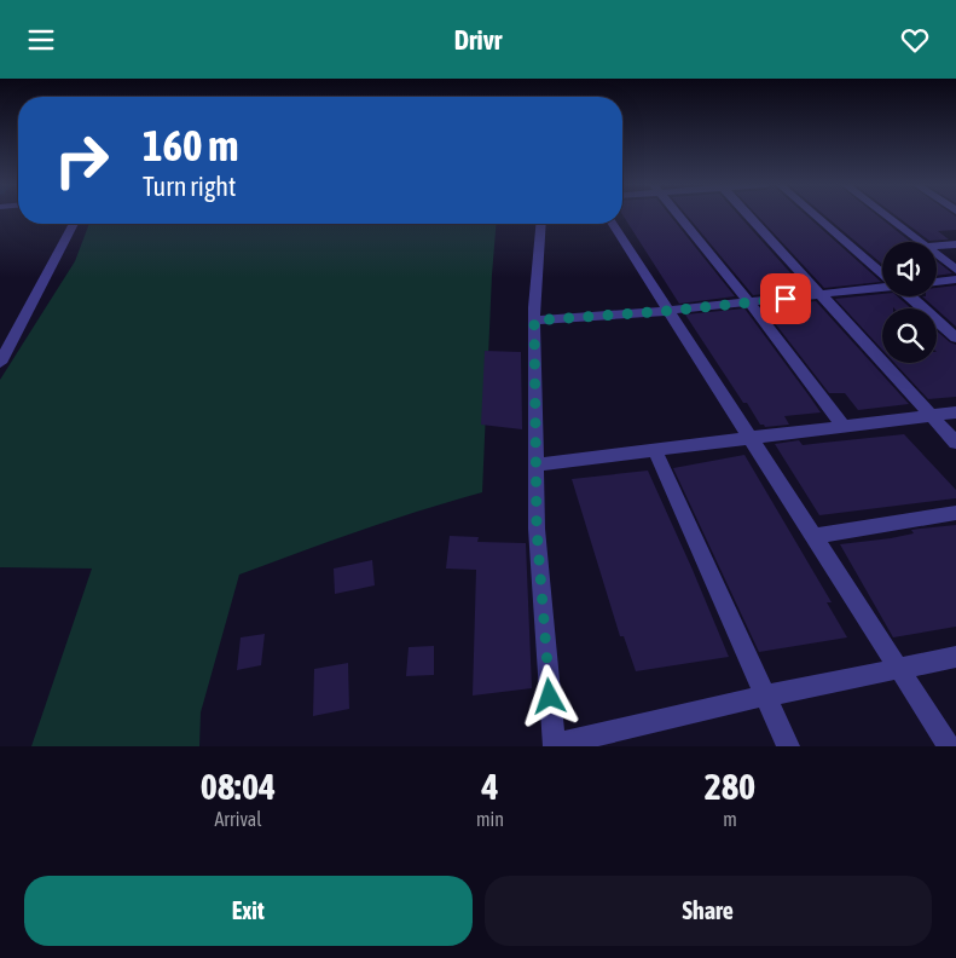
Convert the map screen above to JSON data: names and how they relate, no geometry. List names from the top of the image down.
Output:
{
  "page": {
    "header": "Drivr",
    "turn": ["160 m", "Turn right"],
    "eta": [
      "08:04",
      "Arrival",
      "4",
      "min",
      "280",
      "m"
    ],
    "buttons": ["Exit", "Share"]
  }
}
